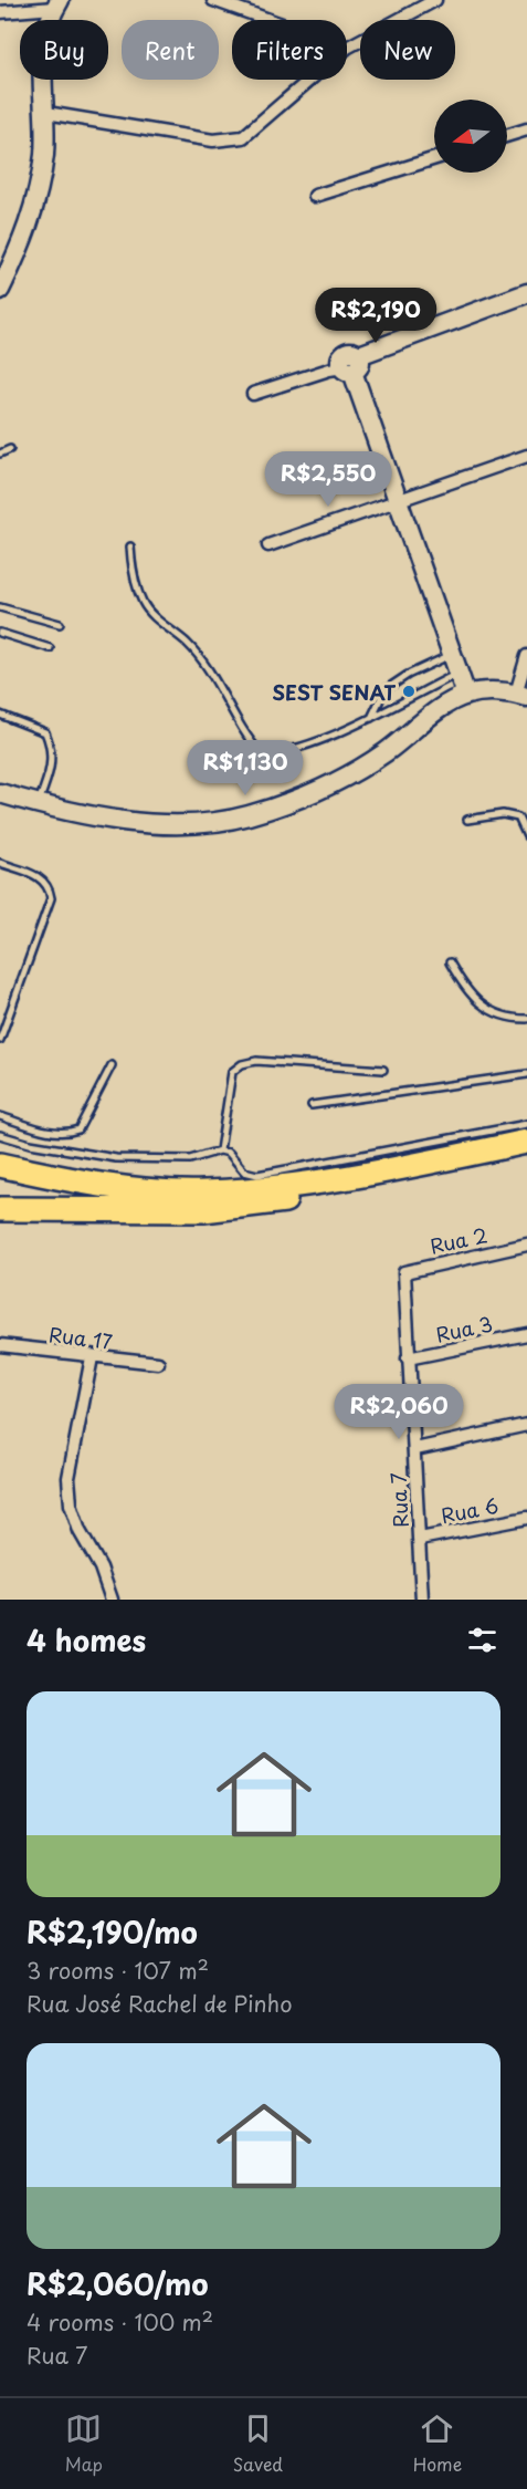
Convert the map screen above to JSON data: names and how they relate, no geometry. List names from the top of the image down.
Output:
{
  "streets": {
    "street": [
      "Rua 2",
      "Rua 3",
      "Rua 17",
      "Rua 7",
      "Rua 6"
    ]
  },
  "crossings": [
    ["Rua 2", "Rua 7"],
    ["Rua 3", "Rua 7"],
    ["Rua 7", "Rua 6"]
  ],
  "places": ["SEST SENAT"],
  "north": "left",
  "page": {
    "chip": [
      "Buy",
      "Rent",
      "Filters",
      "New"
    ],
    "price": [
      "R$2,190",
      "R$2,550",
      "R$1,130",
      "R$2,060"
    ],
    "heading": "4 homes",
    "list": [
      {
        "name": "R$2,190/mo",
        "note": "3 rooms · 107 m² · Rua José Rachel de Pinho"
      },
      {
        "name": "R$2,060/mo",
        "note": "4 rooms · 100 m² · Rua 7"
      }
    ],
    "tabs": ["Map", "Saved", "Home"]
  }
}
